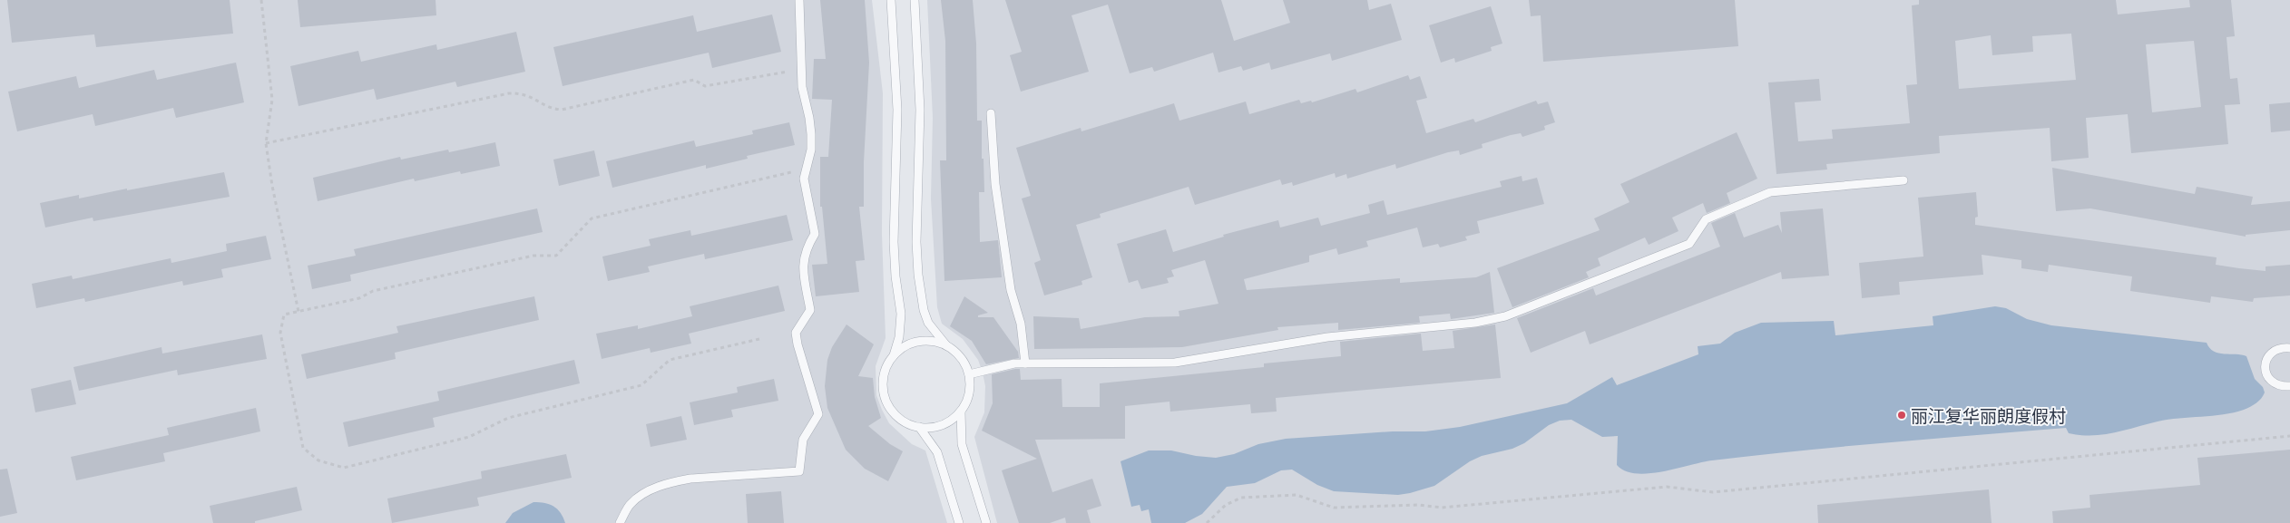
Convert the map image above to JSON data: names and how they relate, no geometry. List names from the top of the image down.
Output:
{
  "places": ["丽江复华丽朗度假村"]
}
